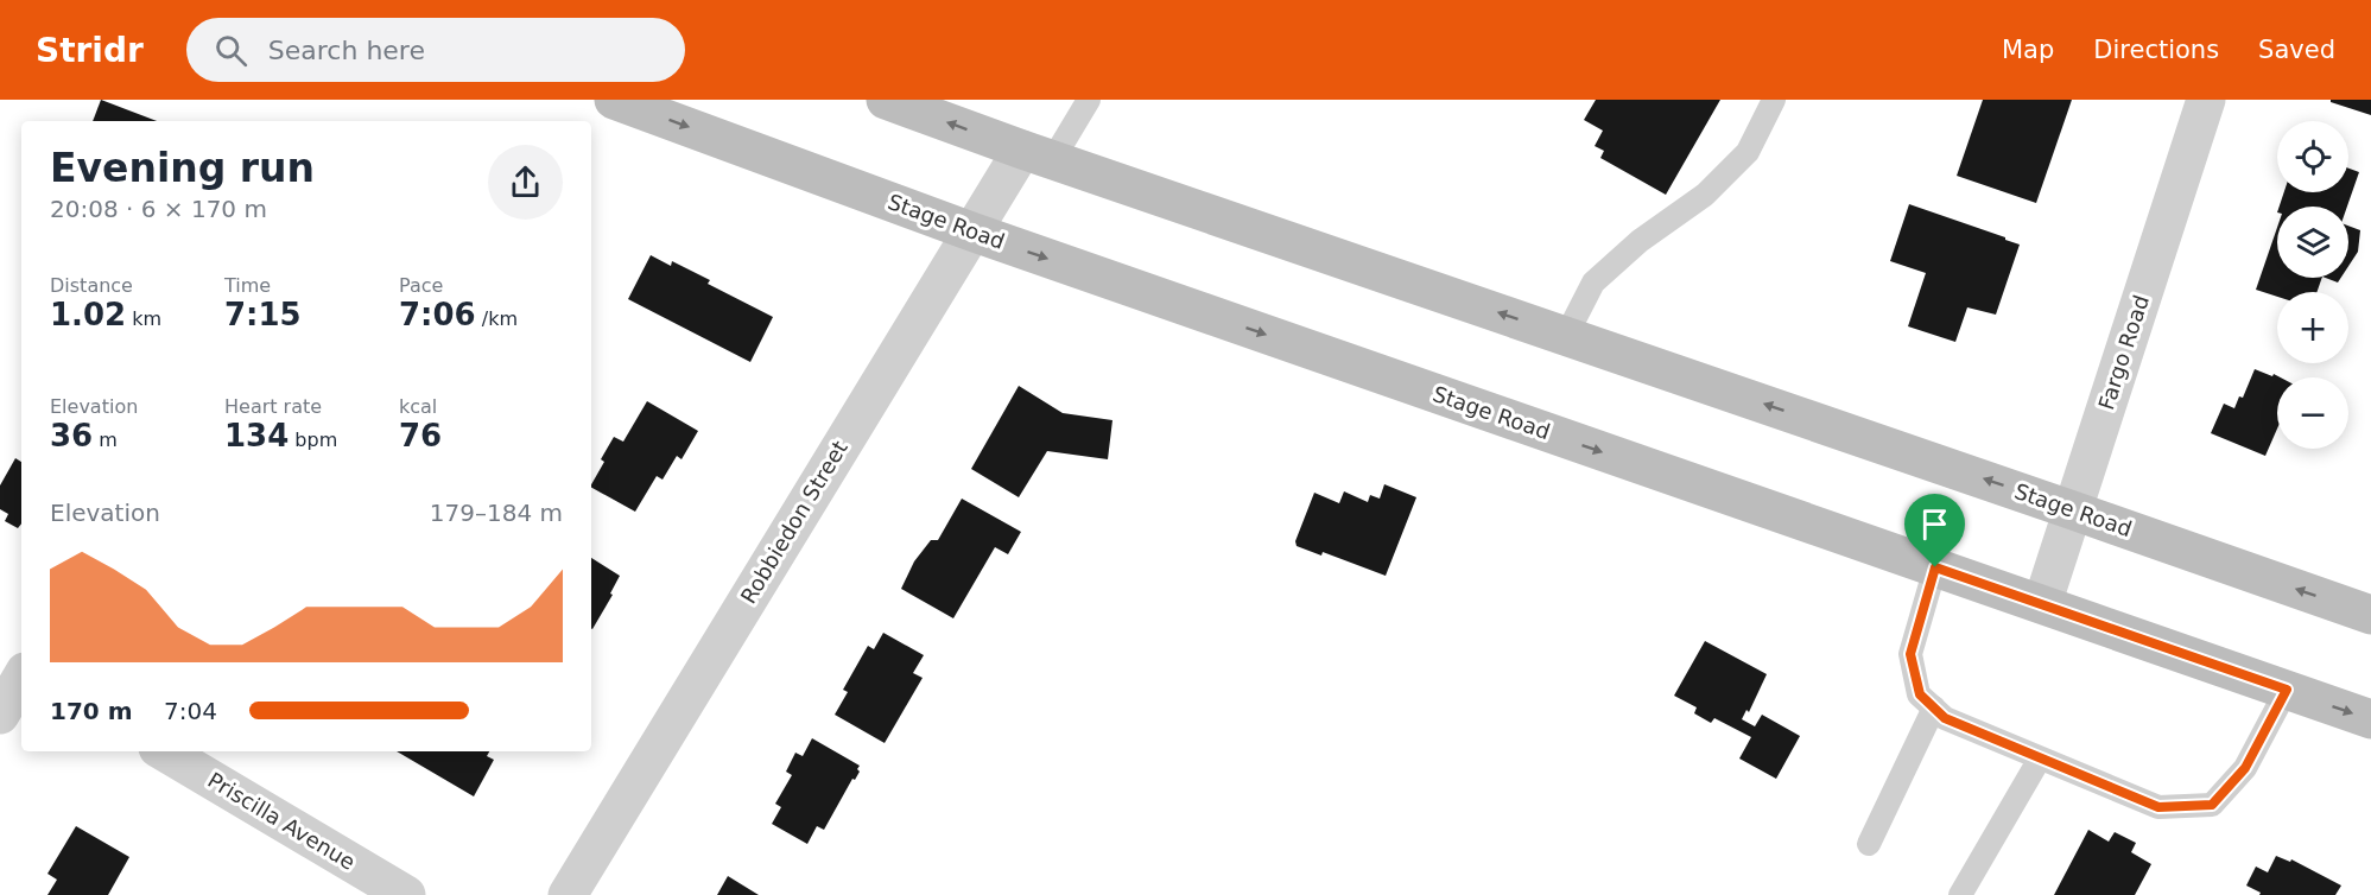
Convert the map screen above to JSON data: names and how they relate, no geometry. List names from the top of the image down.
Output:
{
  "streets": {
    "main road": ["Stage Road"],
    "street": ["Fargo Road", "Robbiedon Street", "Priscilla Avenue"]
  },
  "crossings": [
    ["Stage Road", "Fargo Road"],
    ["Stage Road", "Robbiedon Street"]
  ],
  "page": {
    "header": "Stridr",
    "search": "Search here",
    "nav": ["Map", "Directions", "Saved"],
    "map_buttons": ["+", "−"],
    "heading": ["Evening run", "20:08 · 6 × 170 m"],
    "stats": [
      ["Distance", "1.02 km"],
      ["Time", "7:15"],
      ["Pace", "7:06 /km"],
      ["Elevation", "36 m"],
      ["Heart rate", "134 bpm"],
      ["kcal", "76"]
    ],
    "chart": ["Elevation", "179–184 m"],
    "list": [
      {
        "name": "170 m",
        "note": "7:04"
      }
    ]
  }
}
